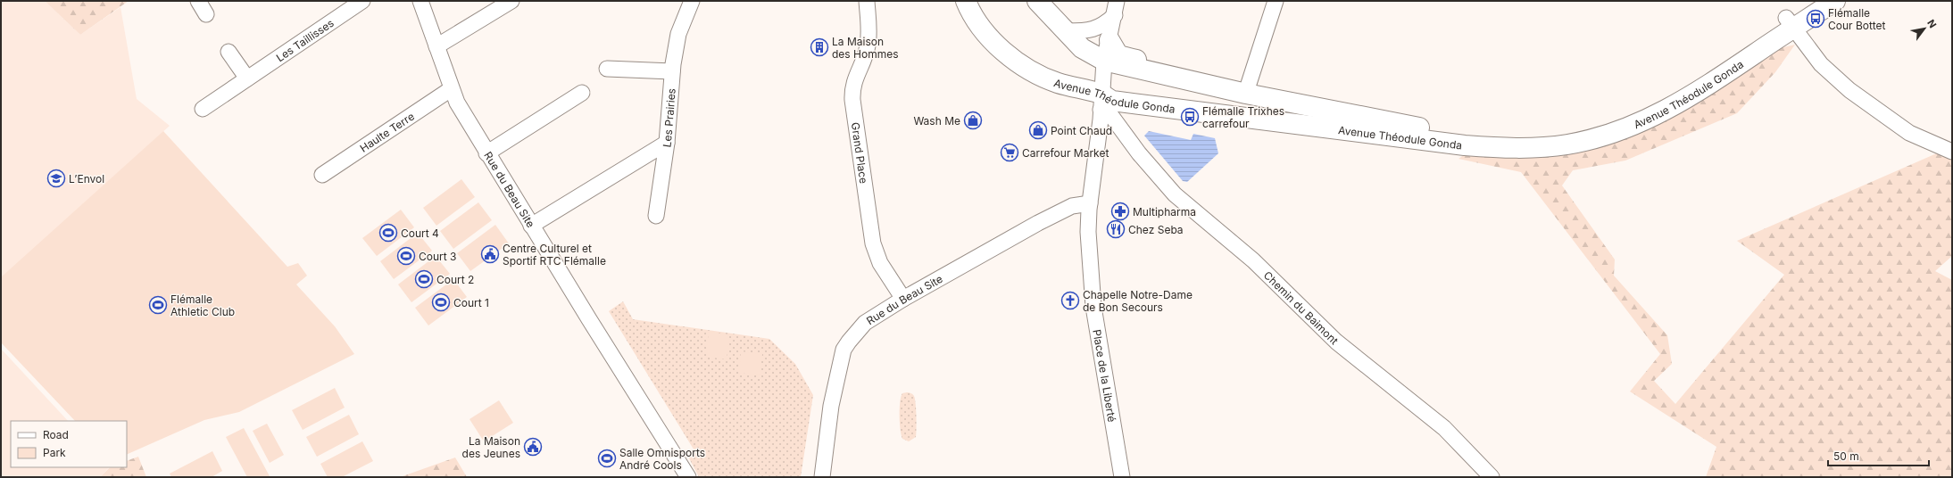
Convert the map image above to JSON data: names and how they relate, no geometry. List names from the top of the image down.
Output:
{
  "streets": {
    "main road": ["Avenue Théodule Gonda"],
    "street": [
      "Les Taillisses",
      "Les Prairies",
      "Haulte Terre",
      "Grand Place",
      "Rue du Beau Site",
      "Chemin du Baimont",
      "Place de la Liberté"
    ]
  },
  "crossings": [
    ["Avenue Théodule Gonda", "Chemin du Baimont"],
    ["Avenue Théodule Gonda", "Place de la Liberté"],
    ["Les Prairies", "Rue du Beau Site"],
    ["Haulte Terre", "Rue du Beau Site"],
    ["Grand Place", "Rue du Beau Site"],
    ["Rue du Beau Site", "Place de la Liberté"],
    ["Chemin du Baimont", "Place de la Liberté"]
  ],
  "places": {
    "bus stop": ["Flémalle Cour Bottet", "Flémalle Trixhes carrefour"],
    "building": ["La Maison des Hommes"],
    "shop": ["Wash Me", "Point Chaud"],
    "supermarket": ["Carrefour Market"],
    "school or university": ["L’Envol"],
    "pharmacy": ["Multipharma"],
    "restaurant": ["Chez Seba"],
    "sports": [
      "Court 4",
      "Court 3",
      "Court 2",
      "Court 1",
      "Flémalle Athletic Club",
      "Salle Omnisports André Cools"
    ],
    "public building": ["Centre Culturel et Sportif RTC Flémalle", "La Maison des Jeunes"],
    "church": ["Chapelle Notre-Dame de Bon Secours"]
  },
  "legend": ["Road", "Park"],
  "scale_bar": "50 m",
  "north": "top right"
}
